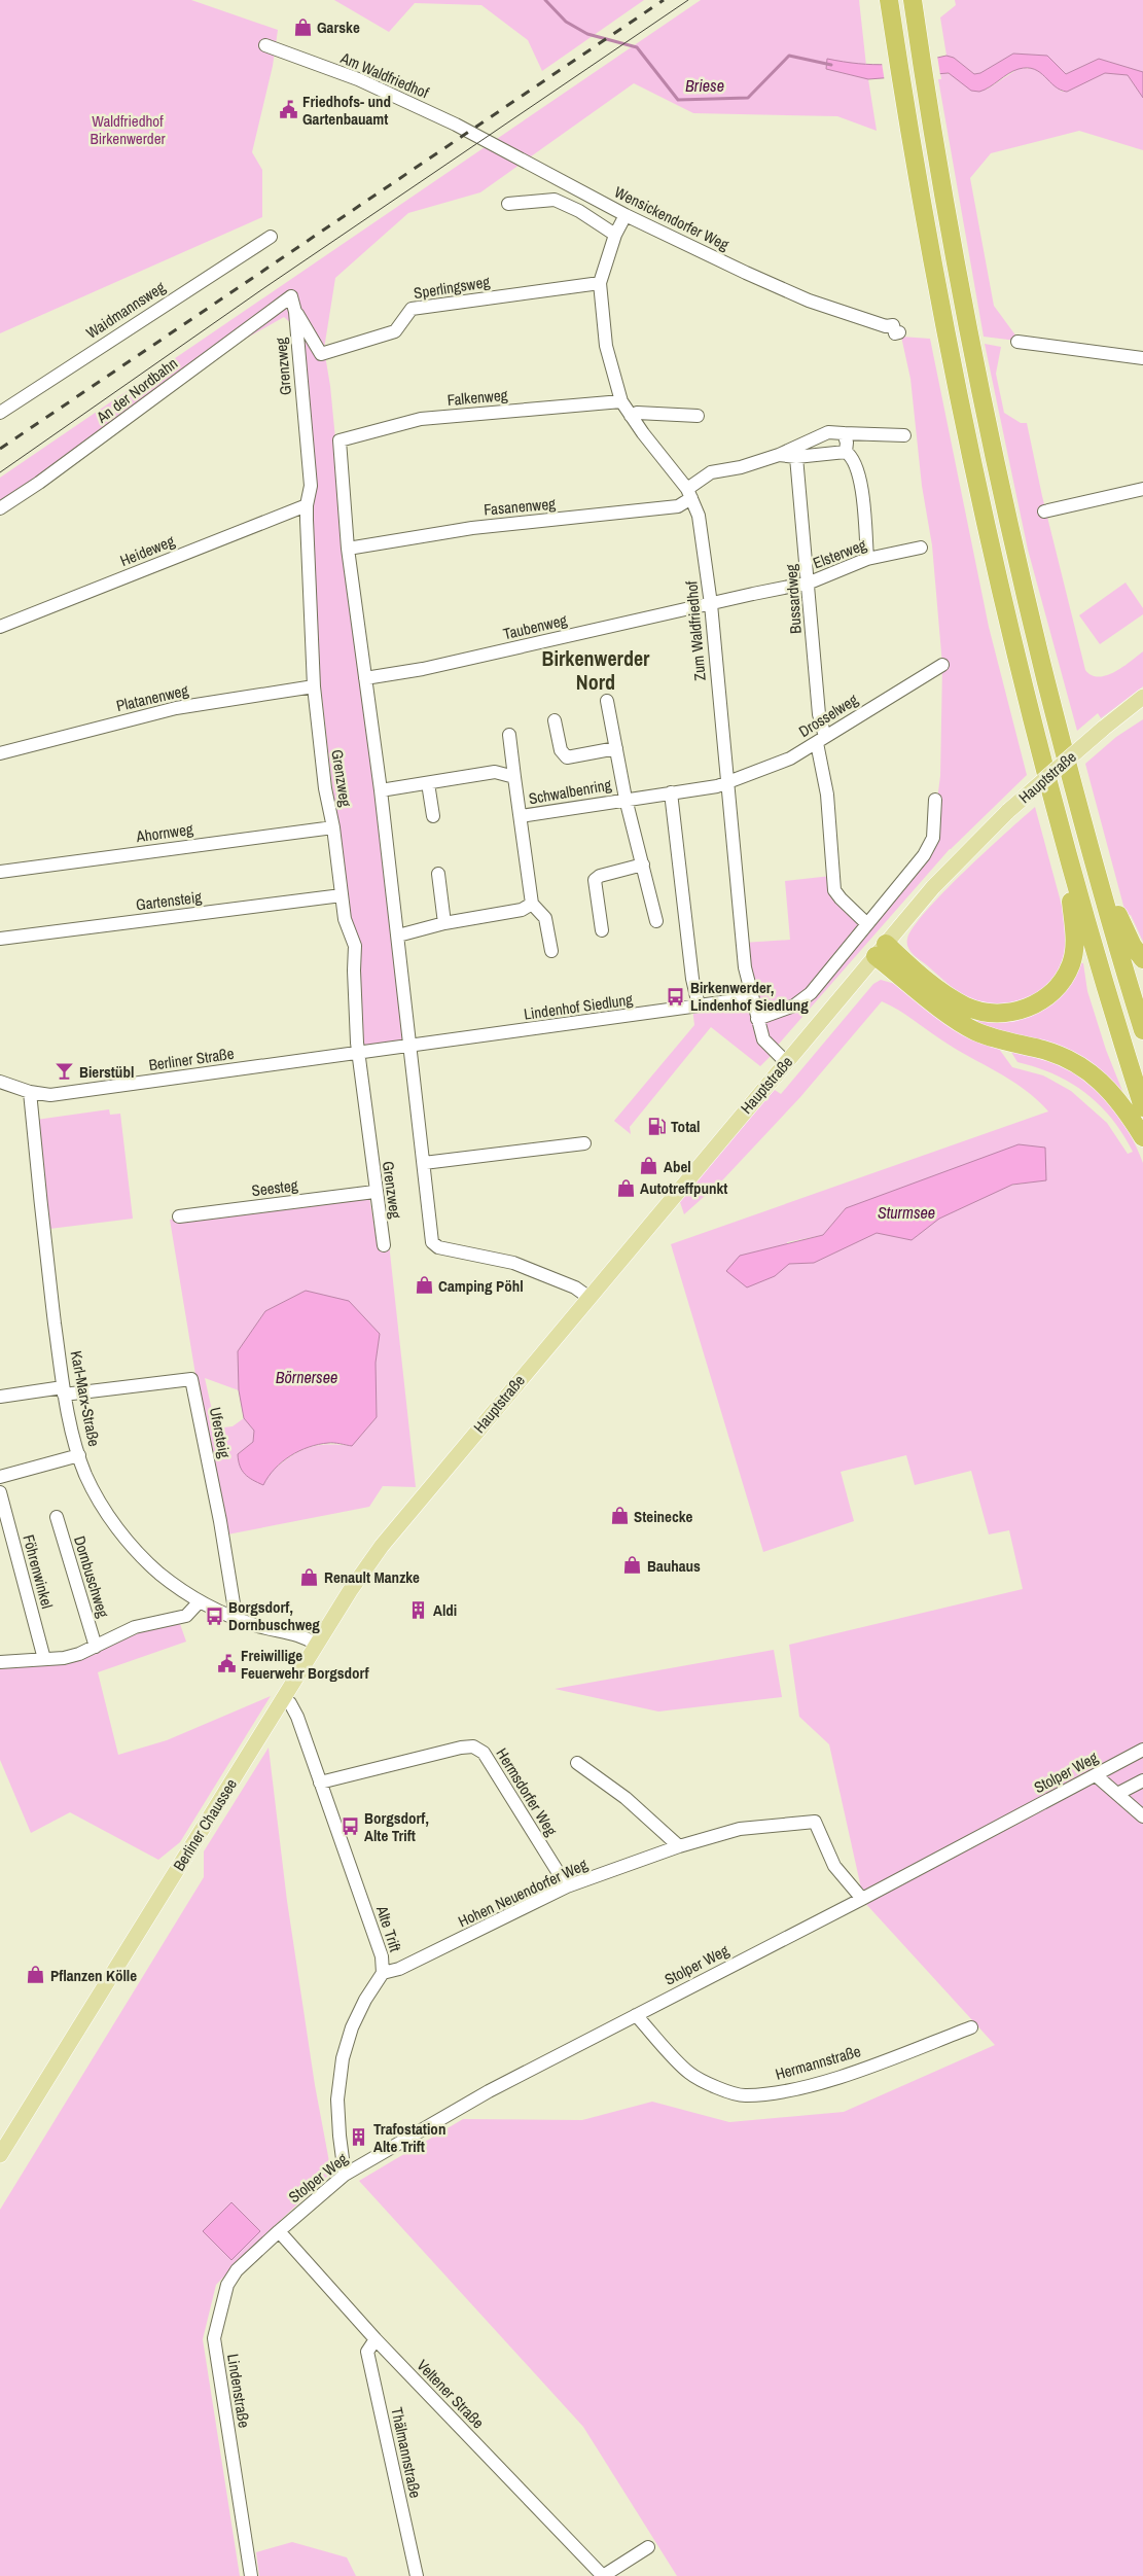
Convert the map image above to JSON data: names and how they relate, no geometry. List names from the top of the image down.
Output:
{
  "streets": {
    "main road": ["Hauptstraße", "Berliner Chaussee"],
    "street": [
      "Am Waldfriedhof",
      "Wensickendorfer Weg",
      "Sperlingsweg",
      "Waidmannsweg",
      "Grenzweg",
      "An der Nordbahn",
      "Falkenweg",
      "Fasanenweg",
      "Heideweg",
      "Elsterweg",
      "Bussardweg",
      "Taubenweg",
      "Zum Waldfriedhof",
      "Platanenweg",
      "Drosselweg",
      "Schwalbenring",
      "Ahornweg",
      "Gartensteig",
      "Lindenhof Siedlung",
      "Berliner Straße",
      "Seesteg",
      "Karl-Marx-Straße",
      "Ufersteig",
      "Föhrenwinkel",
      "Dornbuschweg",
      "Stolper Weg",
      "Hermsdorfer Weg",
      "Hohen Neuendorfer Weg",
      "Alte Trift",
      "Hermannstraße",
      "Lindenstraße",
      "Veltener Straße",
      "Thälmannstraße"
    ]
  },
  "crossings": [
    ["Am Waldfriedhof", "Wensickendorfer Weg"],
    ["Wensickendorfer Weg", "Zum Waldfriedhof"],
    ["Sperlingsweg", "Grenzweg"],
    ["Sperlingsweg", "Zum Waldfriedhof"],
    ["Grenzweg", "An der Nordbahn"],
    ["Grenzweg", "Heideweg"],
    ["Grenzweg", "Platanenweg"],
    ["Grenzweg", "Ahornweg"],
    ["Grenzweg", "Gartensteig"],
    ["Grenzweg", "Lindenhof Siedlung"],
    ["Grenzweg", "Berliner Straße"],
    ["Grenzweg", "Seesteg"],
    ["Falkenweg", "Fasanenweg"],
    ["Falkenweg", "Zum Waldfriedhof"],
    ["Fasanenweg", "Bussardweg"],
    ["Fasanenweg", "Zum Waldfriedhof"],
    ["Elsterweg", "Bussardweg"],
    ["Elsterweg", "Taubenweg"],
    ["Elsterweg", "Zum Waldfriedhof"],
    ["Bussardweg", "Drosselweg"],
    ["Taubenweg", "Zum Waldfriedhof"],
    ["Zum Waldfriedhof", "Drosselweg"],
    ["Zum Waldfriedhof", "Hauptstraße"],
    ["Zum Waldfriedhof", "Schwalbenring"],
    ["Zum Waldfriedhof", "Lindenhof Siedlung"],
    ["Drosselweg", "Schwalbenring"],
    ["Hauptstraße", "Berliner Chaussee"],
    ["Lindenhof Siedlung", "Berliner Straße"],
    ["Berliner Straße", "Karl-Marx-Straße"],
    ["Karl-Marx-Straße", "Ufersteig"],
    ["Karl-Marx-Straße", "Dornbuschweg"],
    ["Karl-Marx-Straße", "Berliner Chaussee"],
    ["Föhrenwinkel", "Dornbuschweg"],
    ["Stolper Weg", "Hohen Neuendorfer Weg"],
    ["Stolper Weg", "Alte Trift"],
    ["Stolper Weg", "Hermannstraße"],
    ["Stolper Weg", "Lindenstraße"],
    ["Stolper Weg", "Veltener Straße"],
    ["Hermsdorfer Weg", "Hohen Neuendorfer Weg"],
    ["Hermsdorfer Weg", "Alte Trift"],
    ["Berliner Chaussee", "Alte Trift"],
    ["Hohen Neuendorfer Weg", "Alte Trift"],
    ["Lindenstraße", "Veltener Straße"],
    ["Veltener Straße", "Thälmannstraße"]
  ],
  "districts": ["Birkenwerder Nord"],
  "water": ["Briese", "Sturmsee", "Börnersee"],
  "parks": ["Waldfriedhof Birkenwerder"],
  "places": {
    "shop": [
      "Garske",
      "Abel",
      "Autotreffpunkt",
      "Camping Pöhl",
      "Steinecke",
      "Bauhaus",
      "Renault Manzke",
      "Pflanzen Kölle"
    ],
    "public building": ["Friedhofs- und Gartenbauamt", "Freiwillige Feuerwehr Borgsdorf"],
    "bus stop": ["Birkenwerder, Lindenhof Siedlung", "Borgsdorf, Dornbuschweg", "Borgsdorf, Alte Trift"],
    "bar": ["Bierstübl"],
    "fuel station": ["Total"],
    "building": ["Aldi", "Trafostation Alte Trift"]
  }
}
